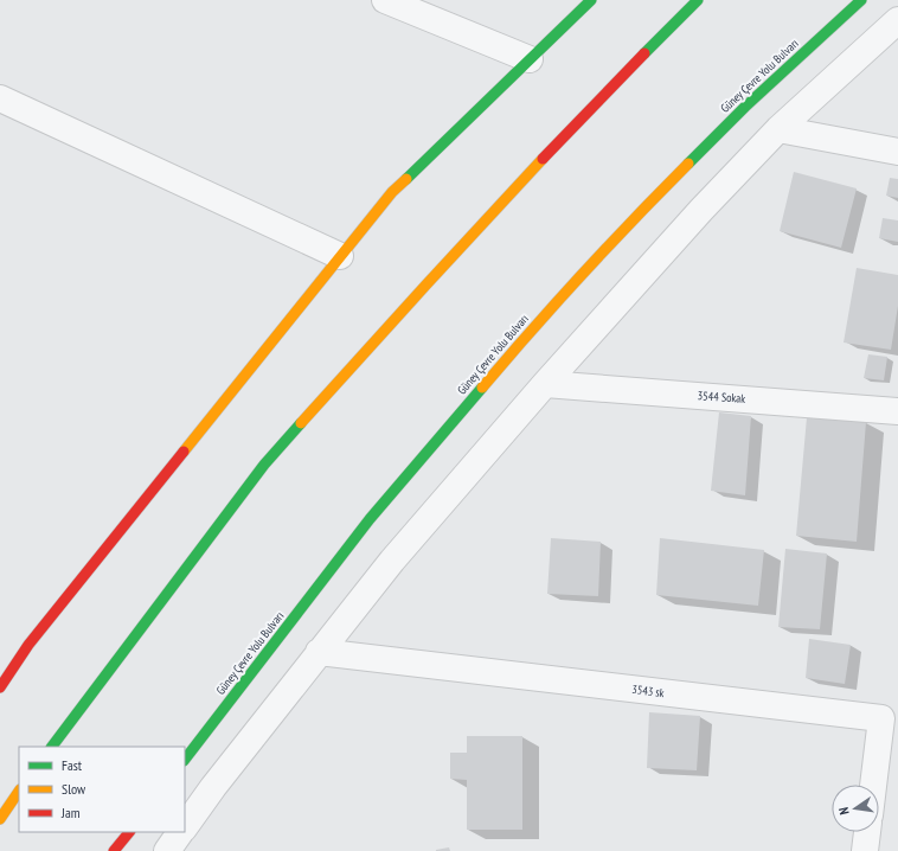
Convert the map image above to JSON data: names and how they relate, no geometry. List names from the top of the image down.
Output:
{
  "streets": {
    "main road": ["Güney Çevre Yolu Bulvarı"],
    "street": ["3544 Sokak", "3543 sk"]
  },
  "legend": ["Fast", "Slow", "Jam"],
  "north": "left"
}
